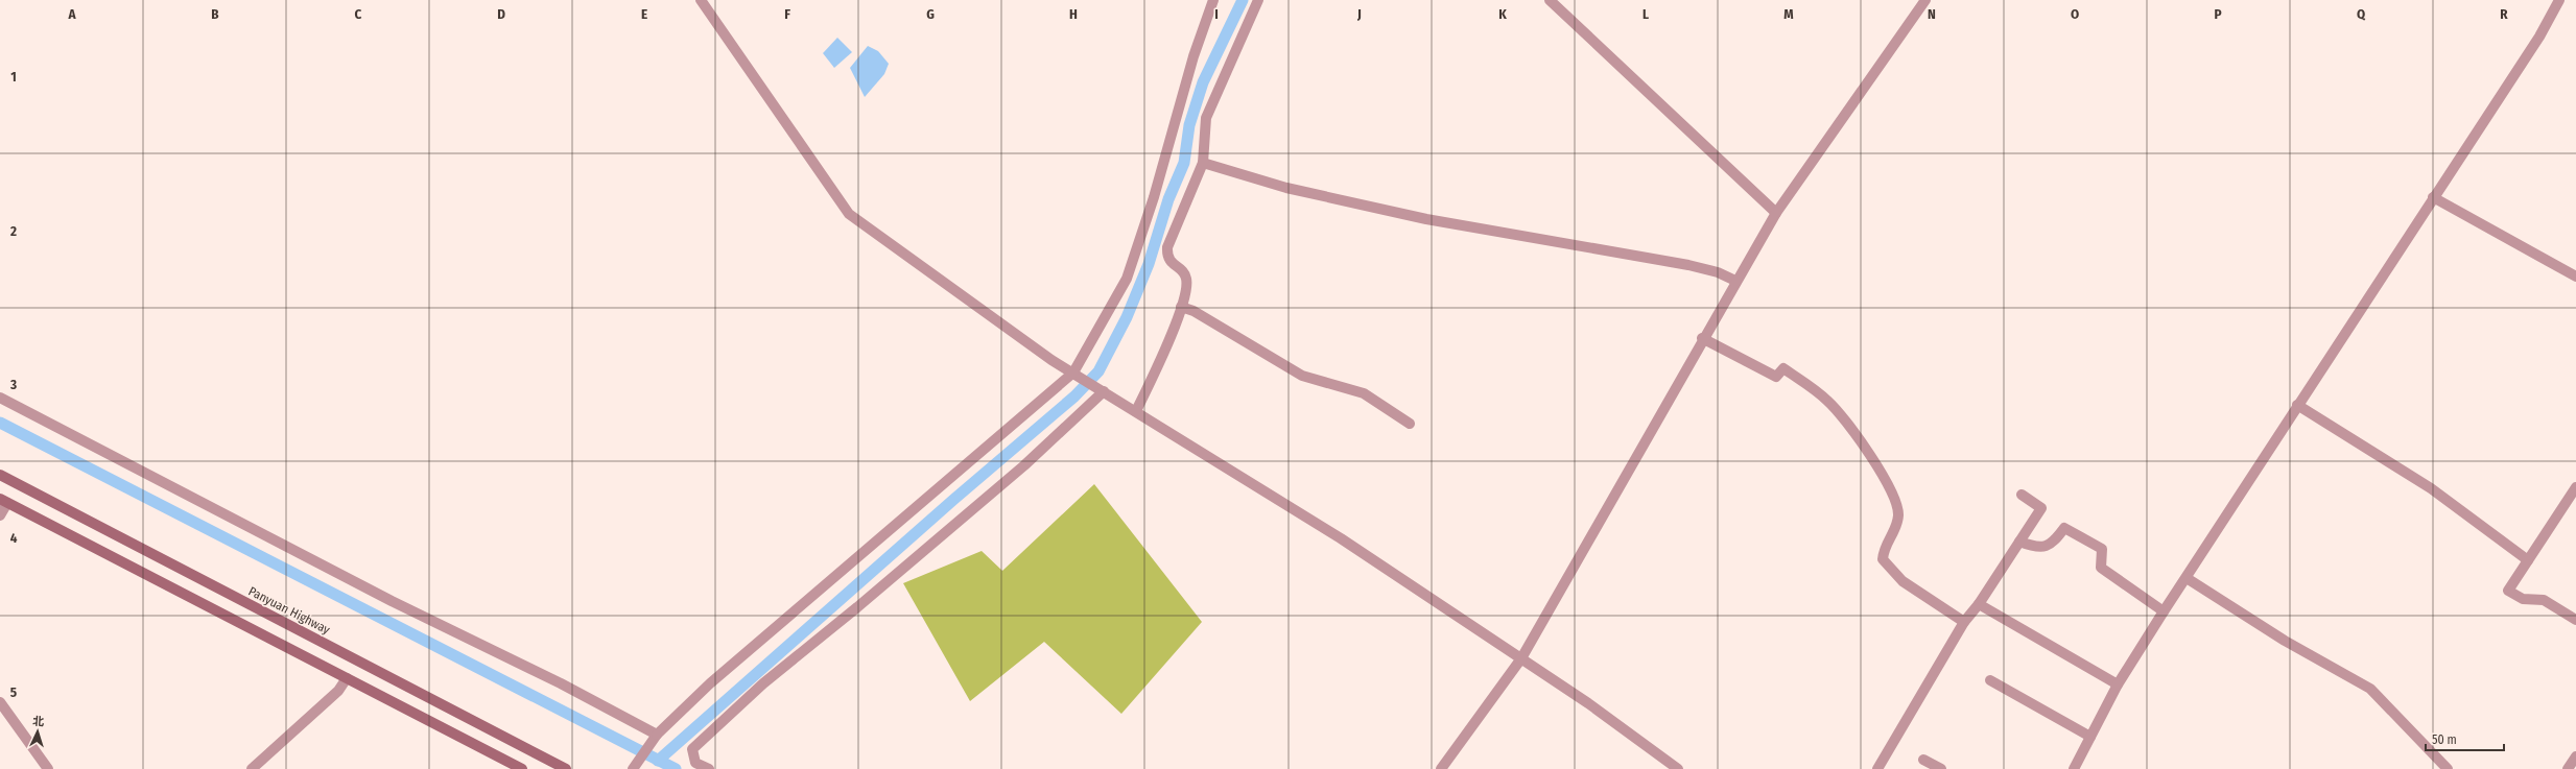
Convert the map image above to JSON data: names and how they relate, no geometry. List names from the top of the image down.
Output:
{
  "streets": {
    "main road": ["Panyuan Highway"]
  },
  "scale_bar": "50 m",
  "north": "top",
  "grid": {
    "columns": [
      "A",
      "B",
      "C",
      "D",
      "E",
      "F",
      "G",
      "H",
      "I",
      "J",
      "K",
      "L",
      "M",
      "N",
      "O",
      "P",
      "Q",
      "R"
    ],
    "rows": [
      "1",
      "2",
      "3",
      "4",
      "5"
    ]
  }
}
